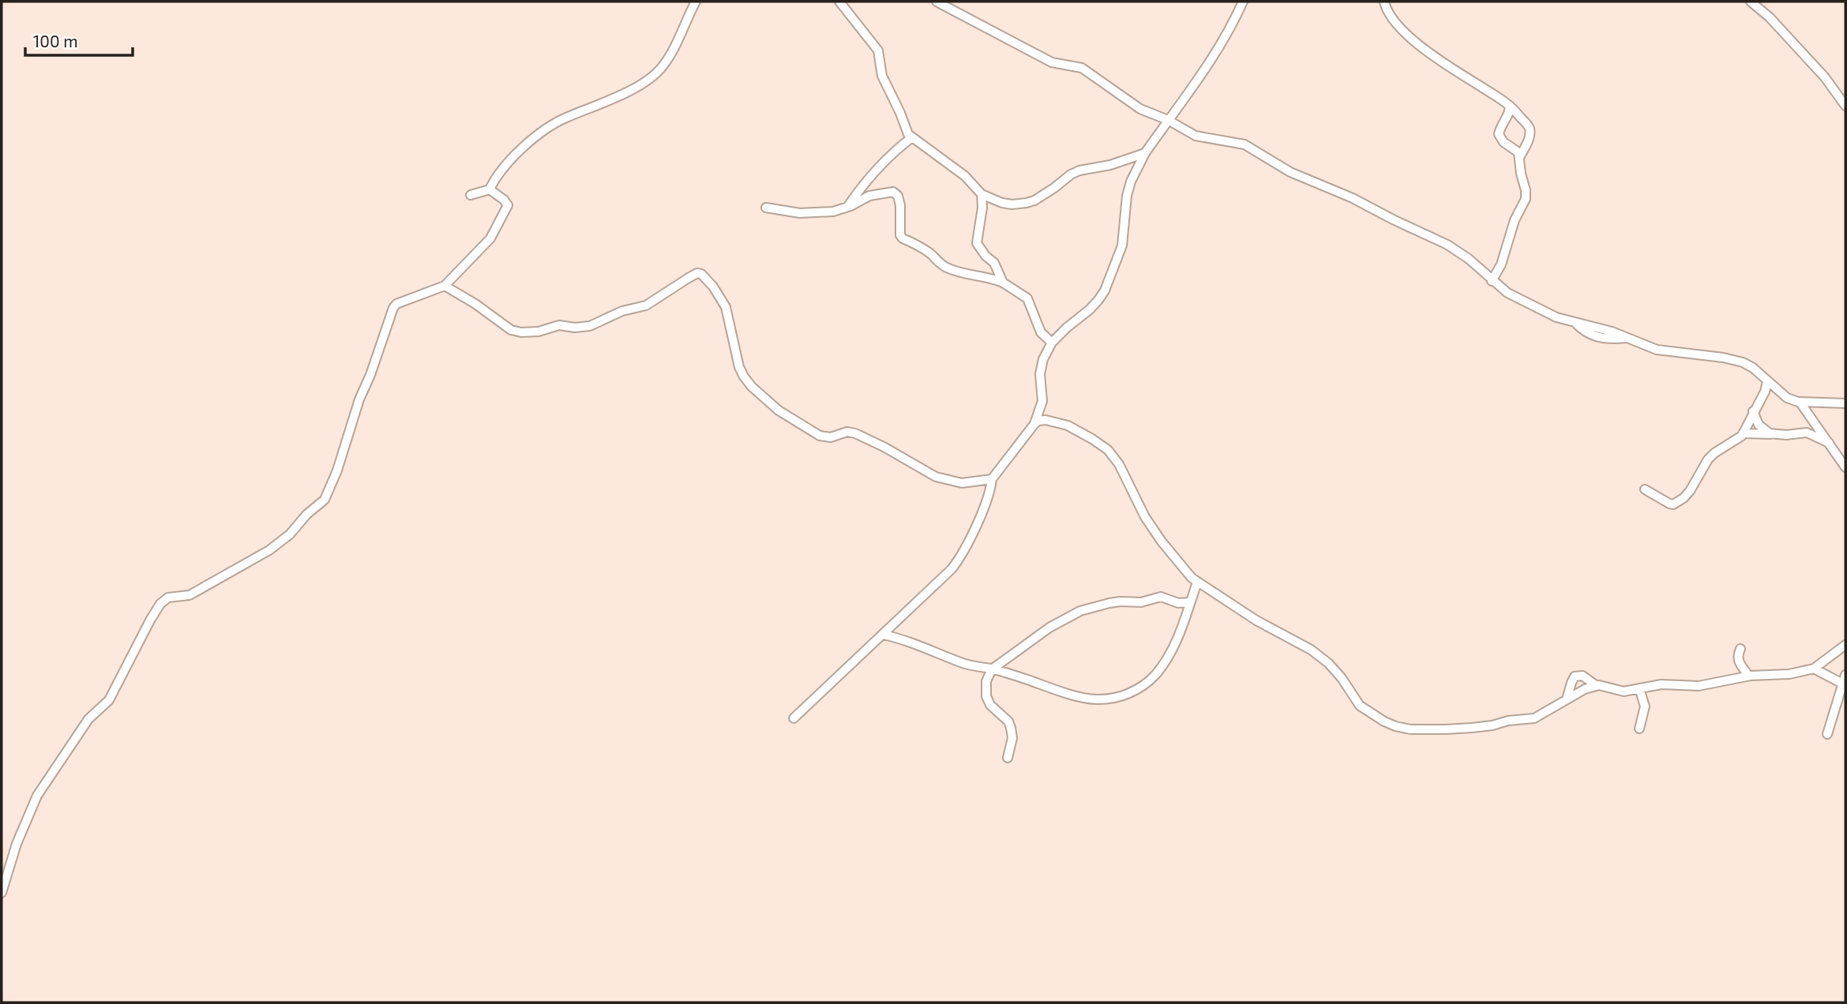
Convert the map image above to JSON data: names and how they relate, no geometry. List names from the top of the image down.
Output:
{
  "scale_bar": "100 m"
}
